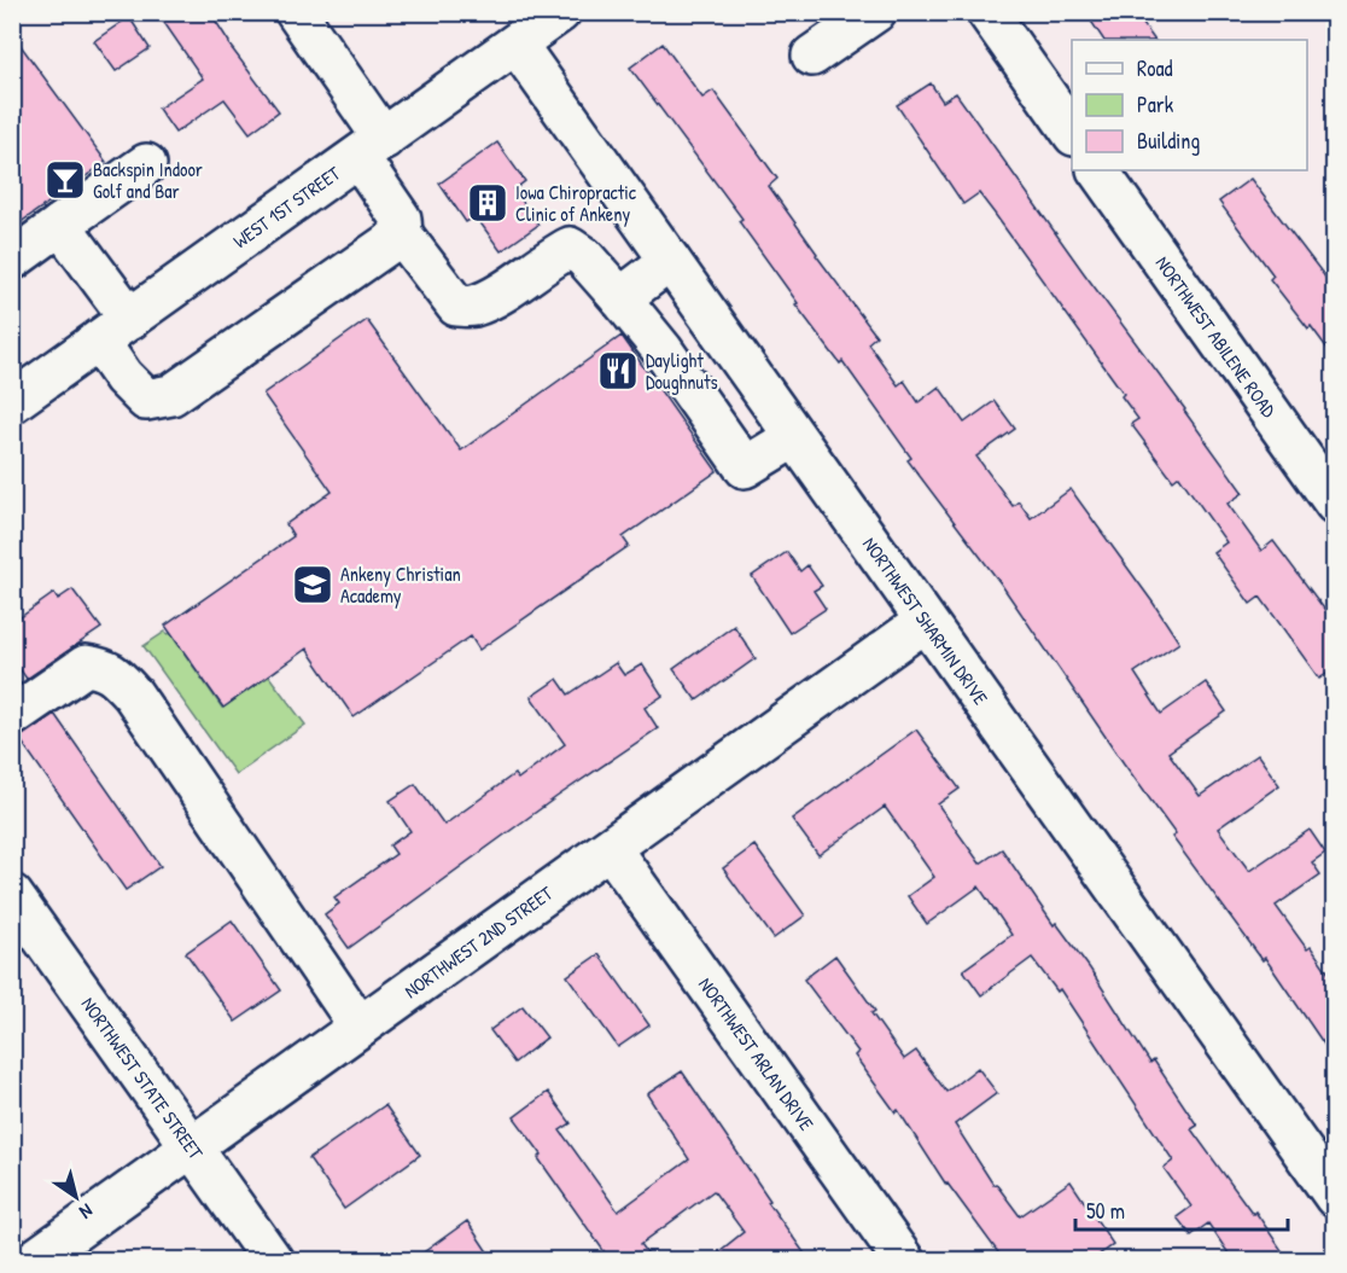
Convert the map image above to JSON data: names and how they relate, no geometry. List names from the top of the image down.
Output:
{
  "streets": {
    "street": [
      "WEST 1ST STREET",
      "NORTHWEST ABILENE ROAD",
      "NORTHWEST SHARMIN DRIVE",
      "NORTHWEST 2ND STREET",
      "NORTHWEST ARLAN DRIVE",
      "NORTHWEST STATE STREET"
    ]
  },
  "crossings": [
    ["WEST 1ST STREET", "NORTHWEST SHARMIN DRIVE"],
    ["NORTHWEST SHARMIN DRIVE", "NORTHWEST 2ND STREET"],
    ["NORTHWEST 2ND STREET", "NORTHWEST ARLAN DRIVE"],
    ["NORTHWEST 2ND STREET", "NORTHWEST STATE STREET"]
  ],
  "places": {
    "bar": ["Backspin Indoor Golf and Bar"],
    "building": ["Iowa Chiropractic Clinic of Ankeny"],
    "restaurant": ["Daylight Doughnuts"],
    "school or university": ["Ankeny Christian Academy"]
  },
  "legend": ["Road", "Park", "Building"],
  "scale_bar": "50 m",
  "north": "bottom right"
}
